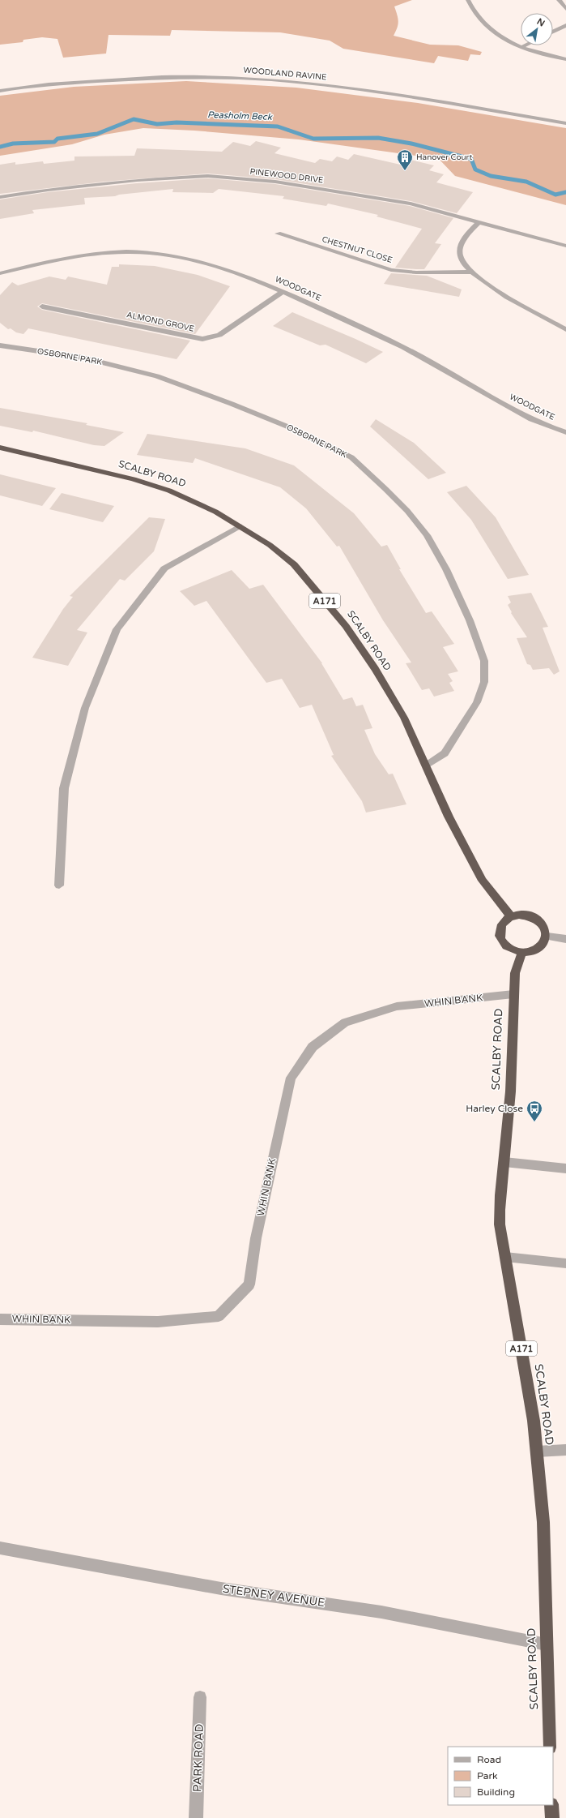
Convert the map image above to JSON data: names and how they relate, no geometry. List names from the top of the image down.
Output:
{
  "streets": {
    "highway": ["SCALBY ROAD", "A171"],
    "street": [
      "WOODLAND RAVINE",
      "PINEWOOD DRIVE",
      "CHESTNUT CLOSE",
      "WOODGATE",
      "ALMOND GROVE",
      "OSBORNE PARK",
      "WHIN BANK",
      "STEPNEY AVENUE",
      "PARK ROAD"
    ]
  },
  "crossings": [
    ["WOODGATE", "ALMOND GROVE"],
    ["OSBORNE PARK", "SCALBY ROAD"],
    ["SCALBY ROAD", "WHIN BANK"],
    ["SCALBY ROAD", "STEPNEY AVENUE"]
  ],
  "water": ["Peasholm Beck"],
  "places": {
    "building": ["Hanover Court"],
    "bus stop": ["Harley Close"]
  },
  "legend": ["Road", "Park", "Building"],
  "north": "top right"
}
